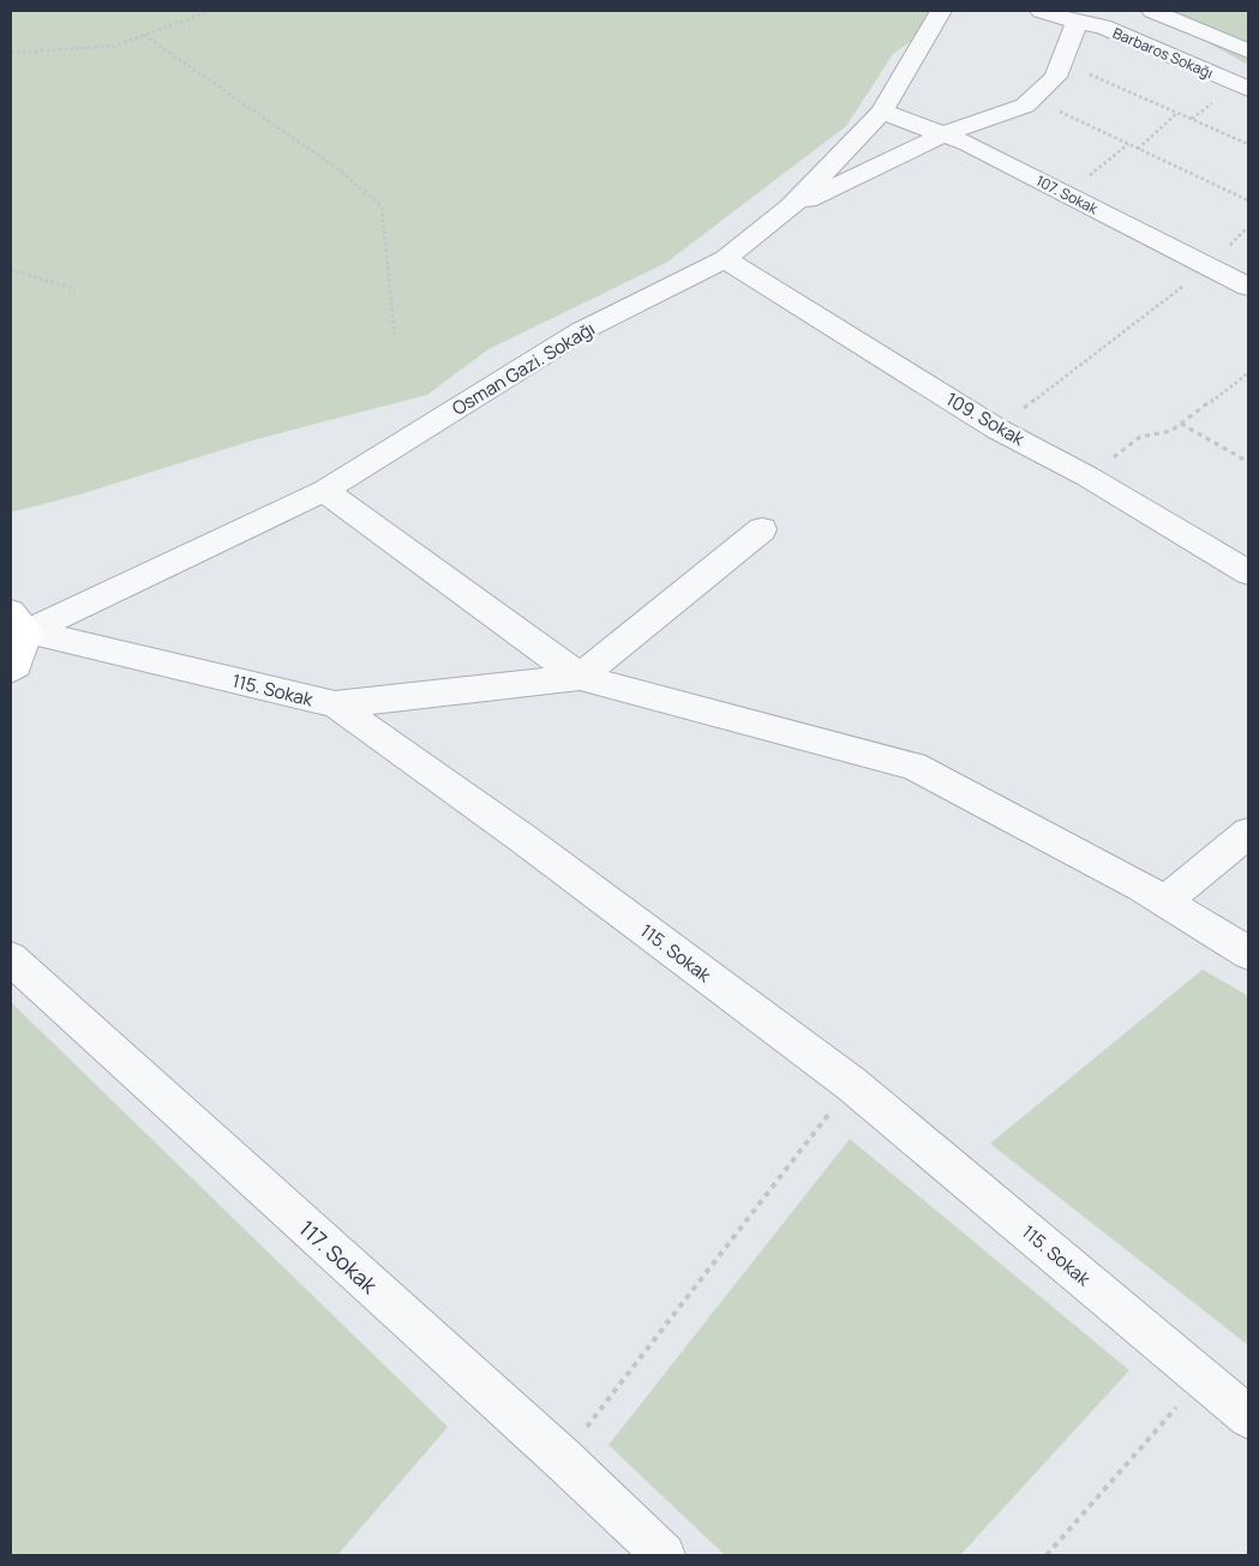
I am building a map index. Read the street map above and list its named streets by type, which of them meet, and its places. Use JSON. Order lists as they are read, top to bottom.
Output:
{
  "streets": {
    "street": [
      "Barbaros Sokağı",
      "107. Sokak",
      "Osman Gazi. Sokağı",
      "109. Sokak",
      "115. Sokak",
      "117. Sokak"
    ]
  },
  "crossings": [
    ["107. Sokak", "Osman Gazi. Sokağı"],
    ["Osman Gazi. Sokağı", "109. Sokak"],
    ["Osman Gazi. Sokağı", "115. Sokak"]
  ]
}
